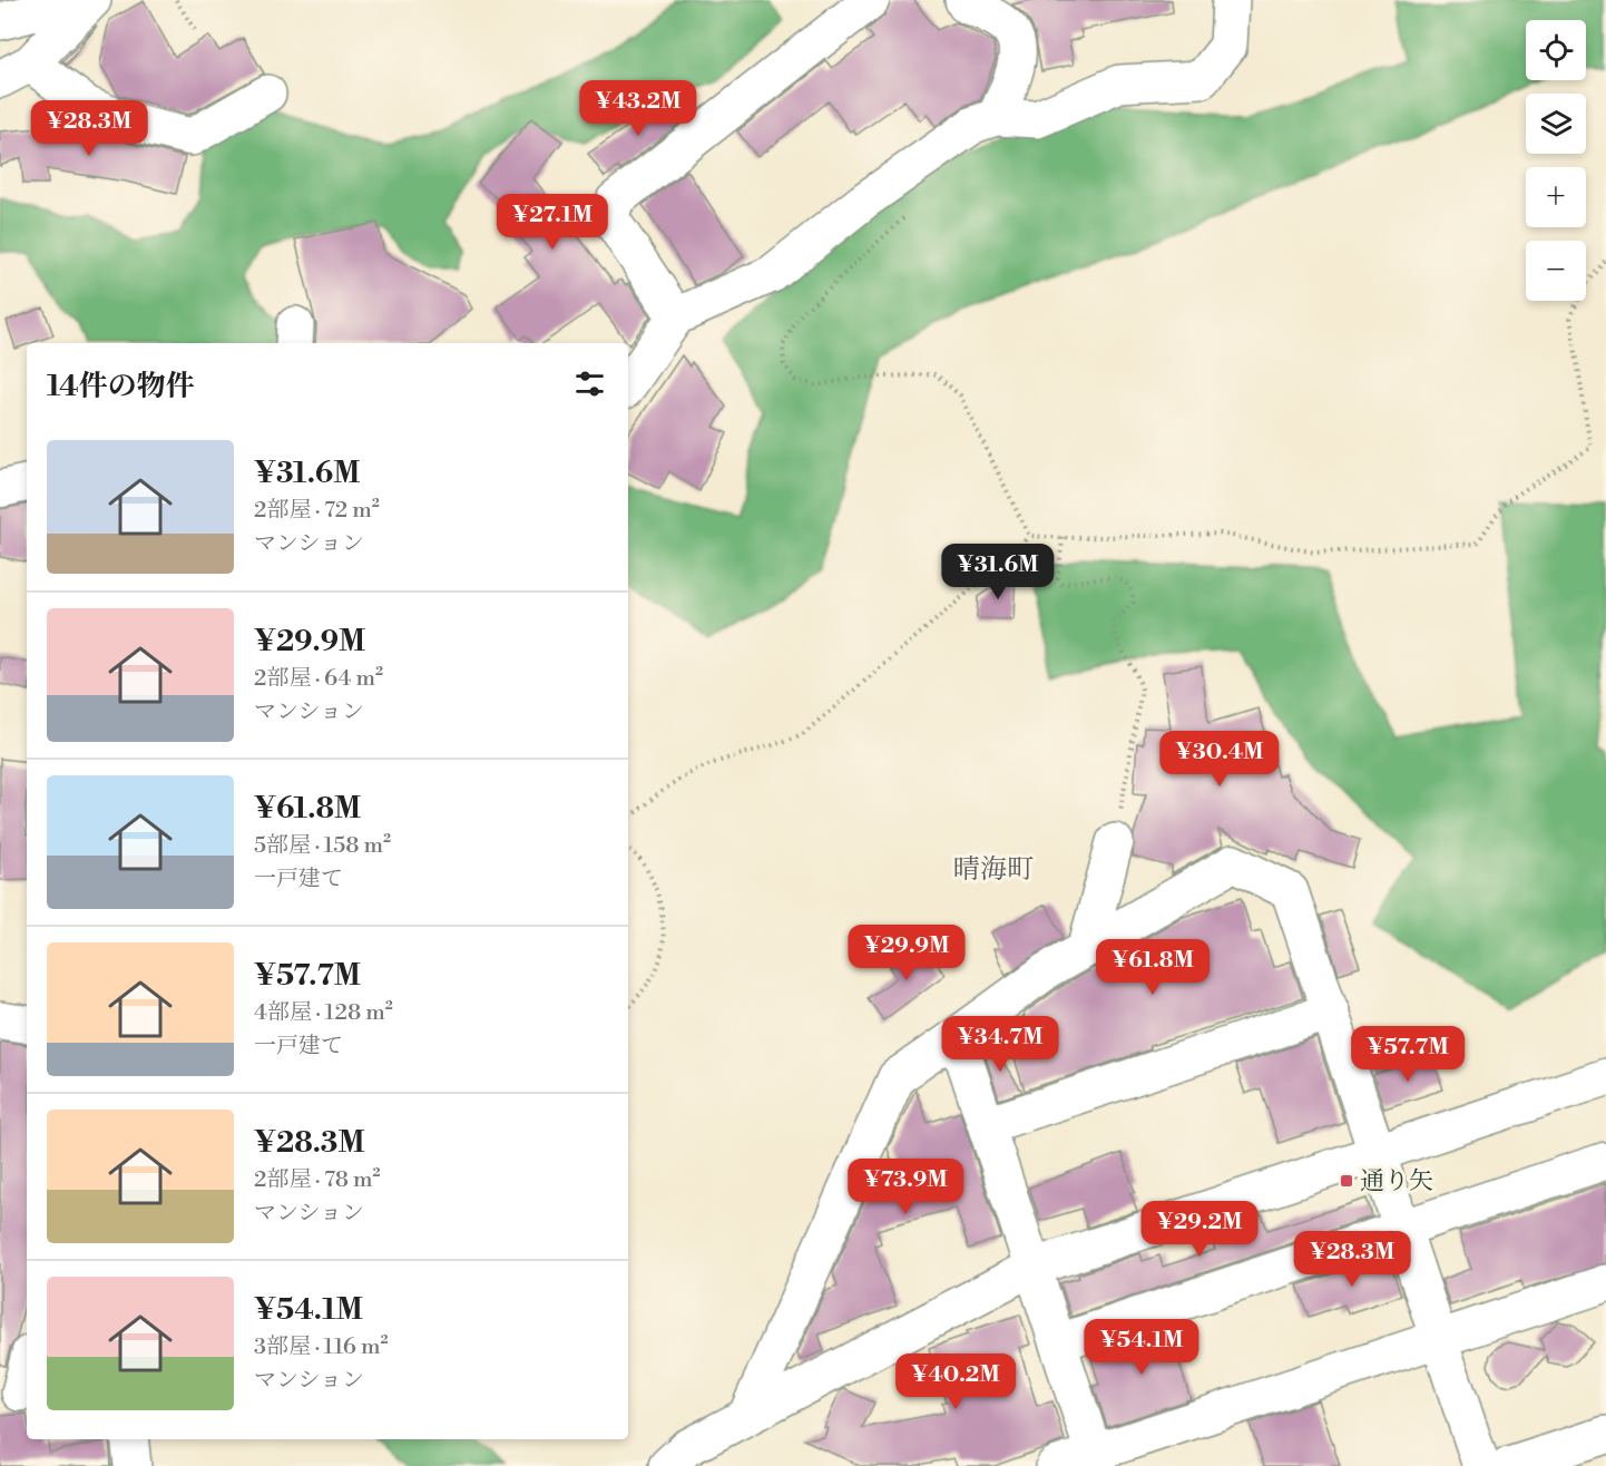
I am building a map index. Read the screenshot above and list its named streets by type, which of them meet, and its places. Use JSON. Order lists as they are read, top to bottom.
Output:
{
  "districts": ["晴海町"],
  "places": {
    "transit": ["通り矢"]
  },
  "page": {
    "map_buttons": ["+", "−"],
    "price": [
      "¥43.2M",
      "¥28.3M",
      "¥27.1M",
      "¥31.6M",
      "¥30.4M",
      "¥29.9M",
      "¥61.8M",
      "¥34.7M",
      "¥57.7M",
      "¥73.9M",
      "¥29.2M",
      "¥28.3M",
      "¥54.1M",
      "¥40.2M"
    ],
    "heading": "14件の物件",
    "list": [
      {
        "name": "¥31.6M",
        "note": "2部屋 · 72 m² · マンション"
      },
      {
        "name": "¥29.9M",
        "note": "2部屋 · 64 m² · マンション"
      },
      {
        "name": "¥61.8M",
        "note": "5部屋 · 158 m² · 一戸建て"
      },
      {
        "name": "¥57.7M",
        "note": "4部屋 · 128 m² · 一戸建て"
      },
      {
        "name": "¥28.3M",
        "note": "2部屋 · 78 m² · マンション"
      },
      {
        "name": "¥54.1M",
        "note": "3部屋 · 116 m² · マンション"
      }
    ]
  }
}
